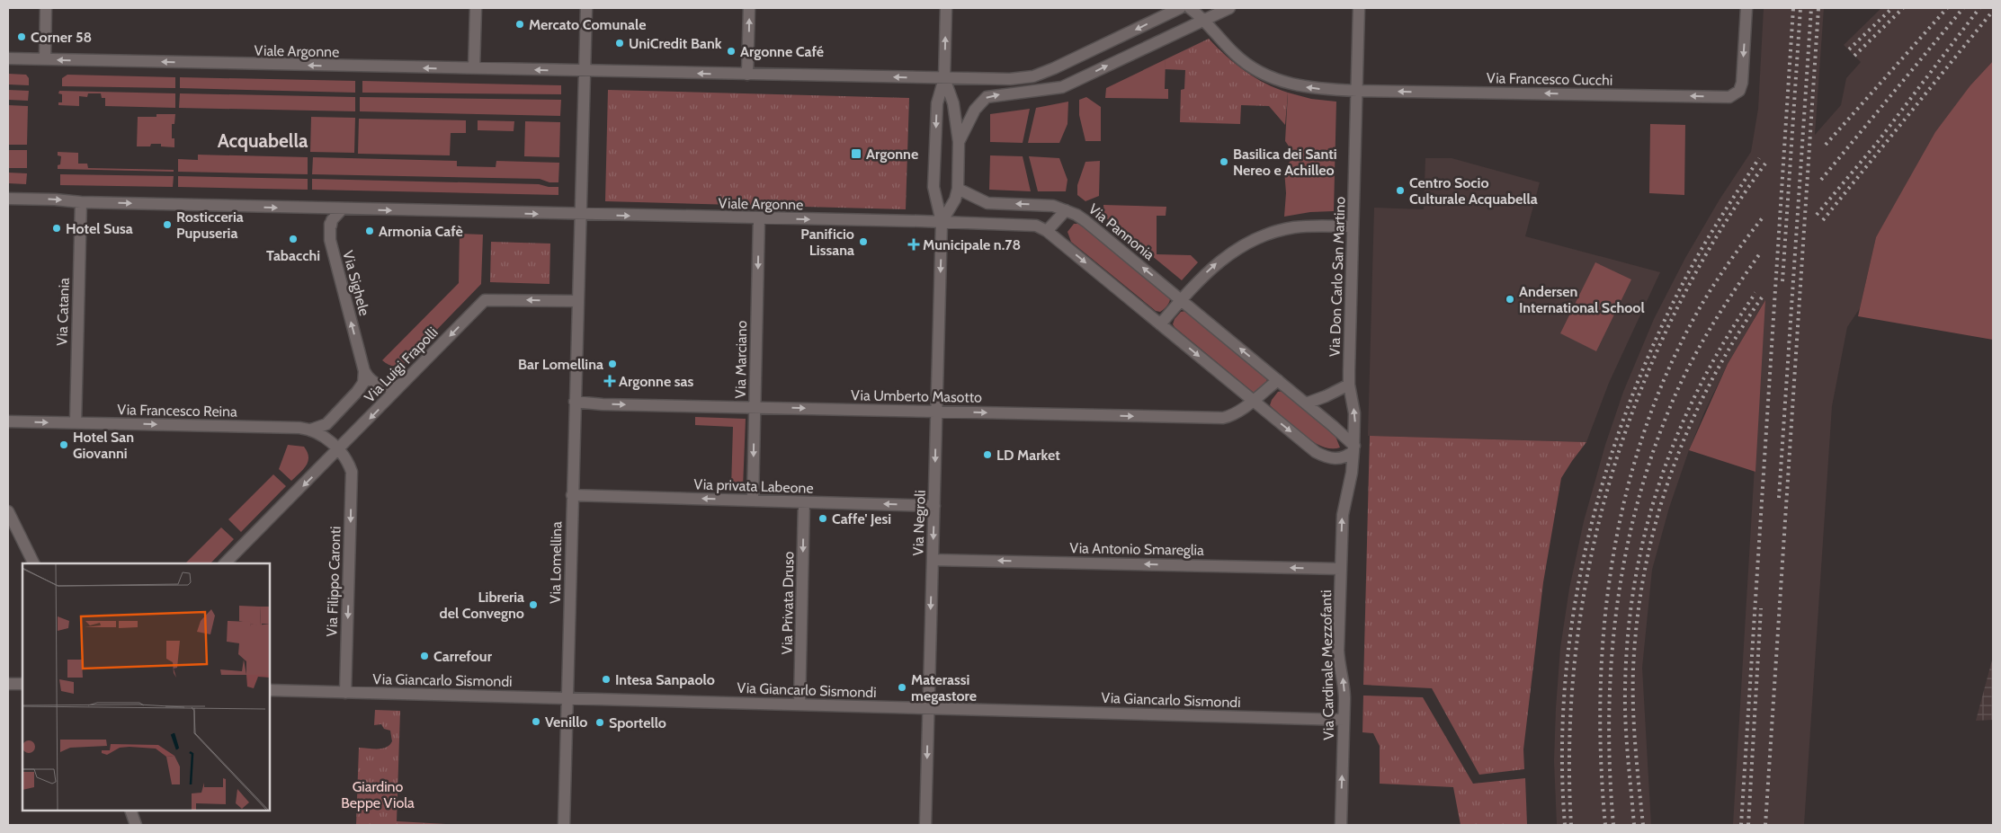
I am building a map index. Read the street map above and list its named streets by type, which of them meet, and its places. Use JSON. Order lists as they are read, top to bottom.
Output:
{
  "streets": {
    "street": [
      "Viale Argonne",
      "Via Francesco Cucchi",
      "Via Pannonia",
      "Via Don Carlo San Martino",
      "Via Sighele",
      "Via Catania",
      "Via Marciano",
      "Via Luigi Frapolli",
      "Via Umberto Masotto",
      "Via Francesco Reina",
      "Via privata Labeone",
      "Via Negroli",
      "Via Antonio Smareglia",
      "Via Lomellina",
      "Via Filippo Caronti",
      "Via Privata Druso",
      "Via Cardinale Mezzofanti",
      "Via Giancarlo Sismondi"
    ]
  },
  "crossings": [
    ["Viale Argonne", "Via Sighele"],
    ["Viale Argonne", "Via Catania"],
    ["Viale Argonne", "Via Marciano"],
    ["Viale Argonne", "Via Negroli"],
    ["Viale Argonne", "Via Lomellina"],
    ["Via Francesco Cucchi", "Via Don Carlo San Martino"],
    ["Via Pannonia", "Via Don Carlo San Martino"],
    ["Via Pannonia", "Via Umberto Masotto"],
    ["Via Pannonia", "Via Cardinale Mezzofanti"],
    ["Via Don Carlo San Martino", "Via Cardinale Mezzofanti"],
    ["Via Sighele", "Via Luigi Frapolli"],
    ["Via Catania", "Via Francesco Reina"],
    ["Via Marciano", "Via Umberto Masotto"],
    ["Via Marciano", "Via privata Labeone"],
    ["Via Luigi Frapolli", "Via Francesco Reina"],
    ["Via Luigi Frapolli", "Via Lomellina"],
    ["Via Luigi Frapolli", "Via Filippo Caronti"],
    ["Via Umberto Masotto", "Via Negroli"],
    ["Via Umberto Masotto", "Via Lomellina"],
    ["Via privata Labeone", "Via Negroli"],
    ["Via privata Labeone", "Via Lomellina"],
    ["Via privata Labeone", "Via Privata Druso"],
    ["Via Negroli", "Via Antonio Smareglia"],
    ["Via Negroli", "Via Giancarlo Sismondi"],
    ["Via Antonio Smareglia", "Via Cardinale Mezzofanti"],
    ["Via Lomellina", "Via Giancarlo Sismondi"],
    ["Via Filippo Caronti", "Via Giancarlo Sismondi"],
    ["Via Privata Druso", "Via Giancarlo Sismondi"],
    ["Via Cardinale Mezzofanti", "Via Giancarlo Sismondi"]
  ],
  "one_way": [
    "Via Francesco Cucchi",
    "Via Sighele",
    "Via Marciano",
    "Via Luigi Frapolli",
    "Via Umberto Masotto",
    "Via Francesco Reina",
    "Via privata Labeone",
    "Via Negroli",
    "Via Antonio Smareglia",
    "Via Filippo Caronti",
    "Via Privata Druso",
    "Via Cardinale Mezzofanti"
  ],
  "districts": ["Acquabella"],
  "parks": ["Giardino Beppe Viola"],
  "places": {
    "other": [
      "Mercato Comunale",
      "Corner 58",
      "UniCredit Bank",
      "Argonne Café",
      "Basilica dei Santi Nereo e Achilleo",
      "Centro Socio Culturale Acquabella",
      "Rosticceria Pupuseria",
      "Hotel Susa",
      "Armonia Cafè",
      "Tabacchi",
      "Panificio Lissana",
      "Andersen International School",
      "Bar Lomellina",
      "Hotel San Giovanni",
      "LD Market",
      "Caffe' Jesi",
      "Libreria del Convegno",
      "Carrefour",
      "Intesa Sanpaolo",
      "Materassi megastore",
      "Venillo",
      "Sportello"
    ],
    "transit": ["Argonne"],
    "health": ["Municipale n.78", "Argonne sas"]
  }
}
